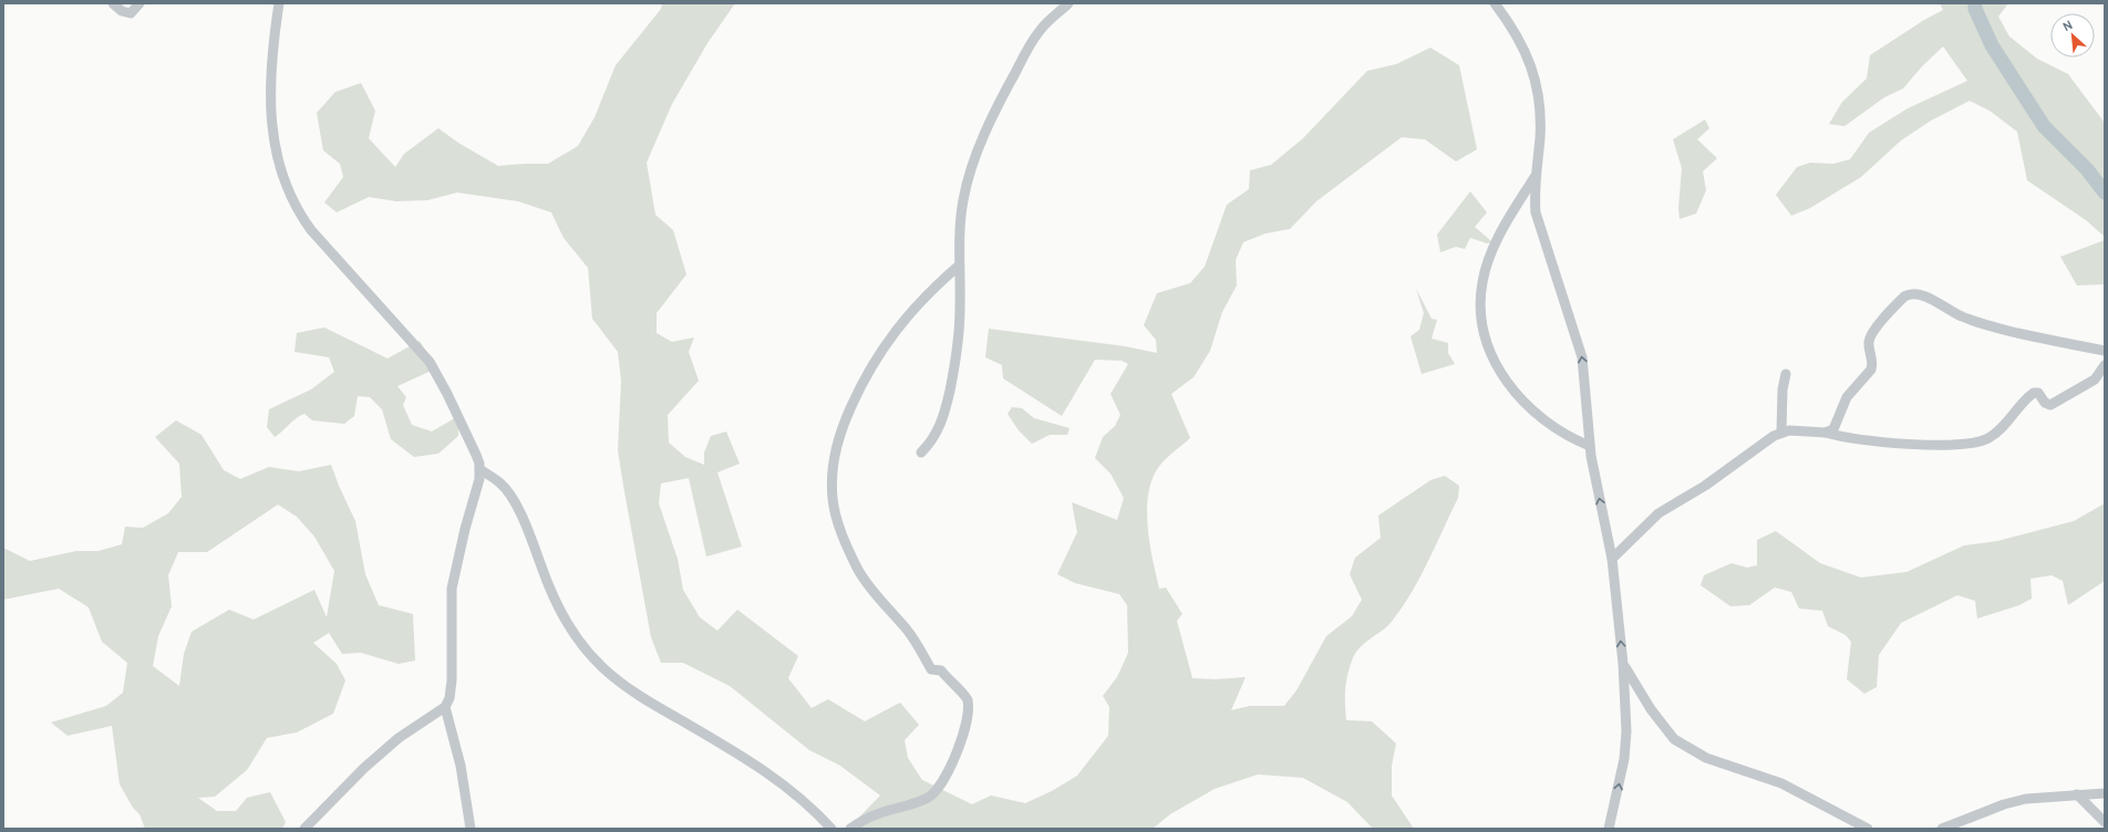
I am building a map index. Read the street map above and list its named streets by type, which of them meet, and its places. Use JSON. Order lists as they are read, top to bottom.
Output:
{
  "north": "top left"
}
